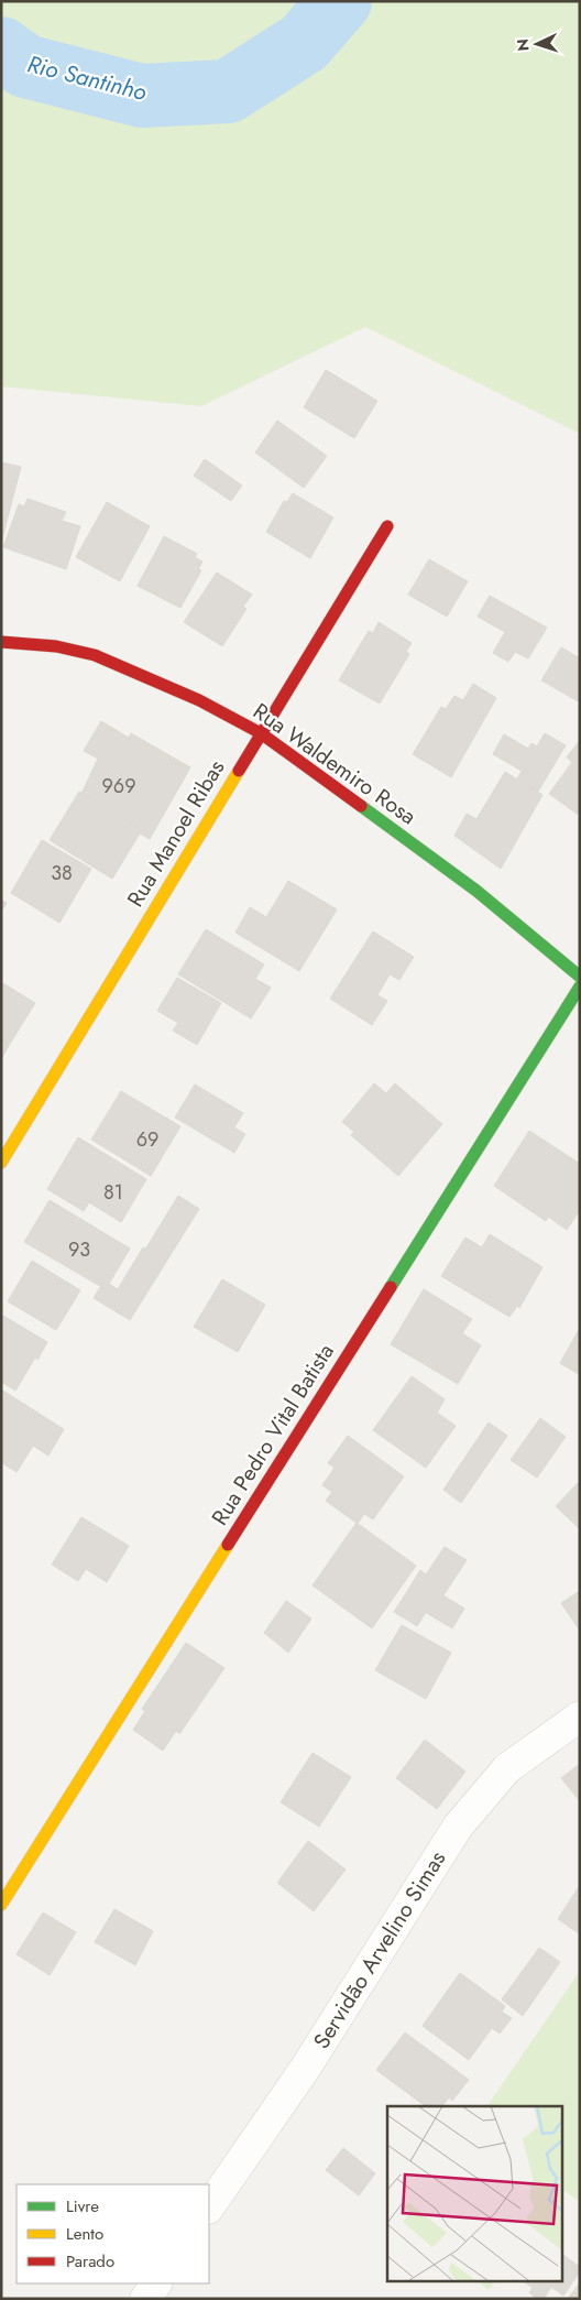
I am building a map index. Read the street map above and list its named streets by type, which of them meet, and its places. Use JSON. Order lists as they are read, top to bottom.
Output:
{
  "streets": {
    "street": [
      "Rua Waldemiro Rosa",
      "Rua Manoel Ribas",
      "Rua Pedro Vital Batista",
      "Servidão Arvelino Simas"
    ]
  },
  "crossings": [
    ["Rua Waldemiro Rosa", "Rua Manoel Ribas"]
  ],
  "water": ["Rio Santinho"],
  "house_numbers": [
    "969",
    "38",
    "69",
    "81",
    "93"
  ],
  "legend": ["Livre", "Lento", "Parado"],
  "north": "left"
}
